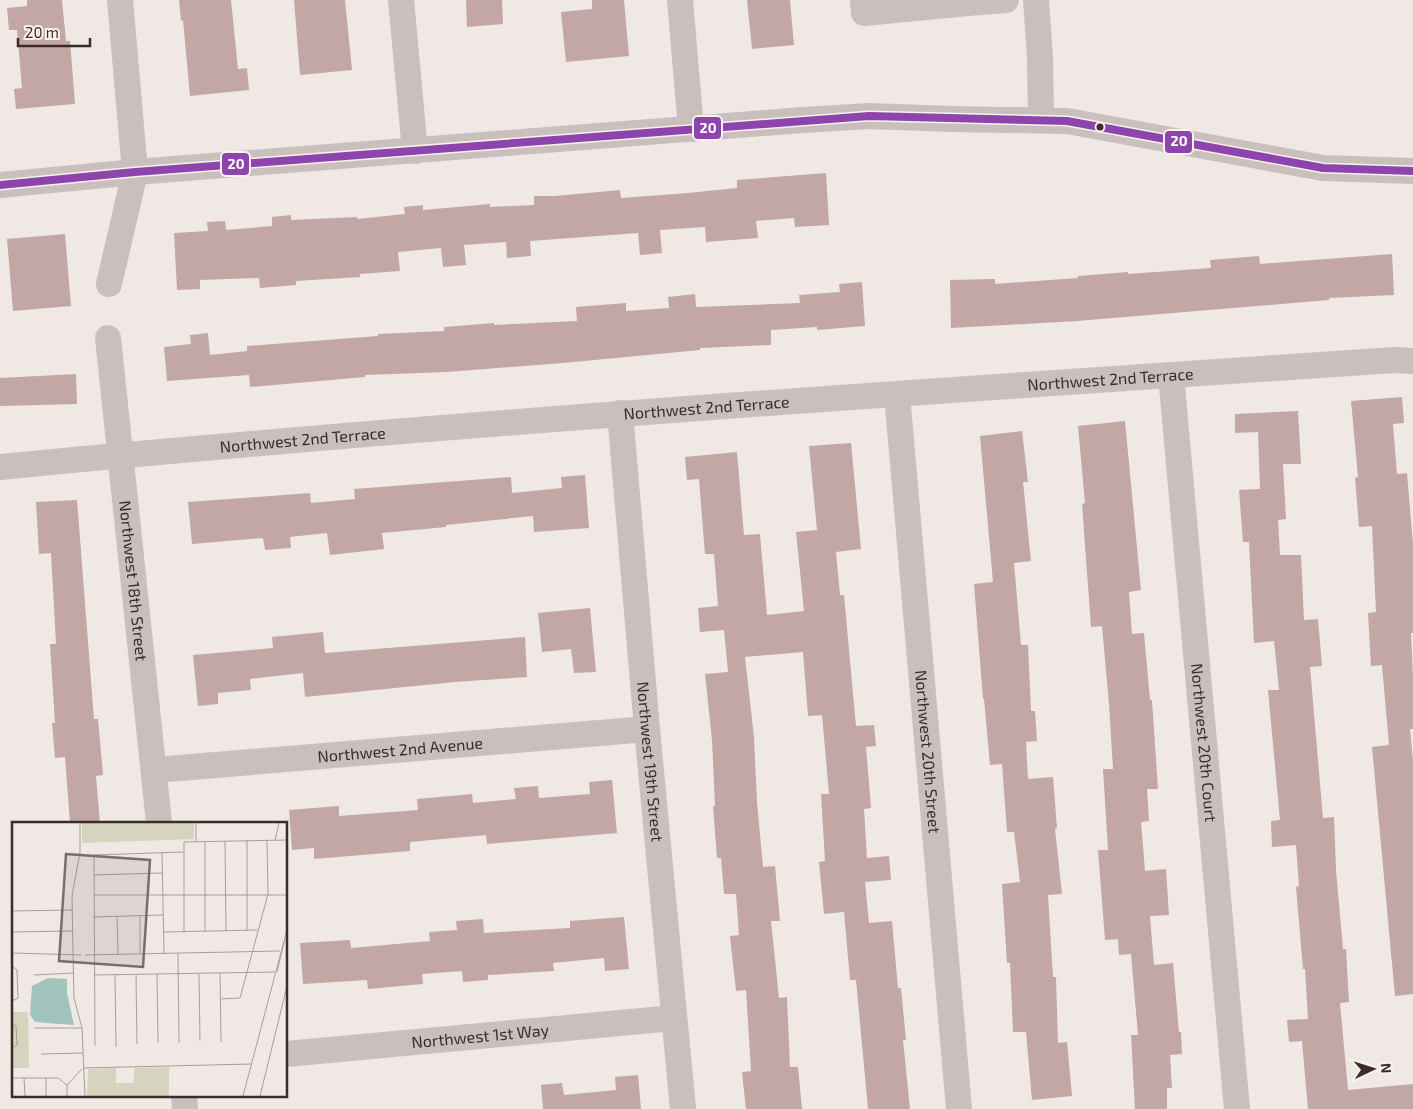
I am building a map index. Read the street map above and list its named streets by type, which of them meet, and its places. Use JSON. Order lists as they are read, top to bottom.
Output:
{
  "streets": {
    "street": [
      "Northwest 2nd Terrace",
      "Northwest 18th Street",
      "Northwest 20th Court",
      "Northwest 2nd Avenue",
      "Northwest 20th Street",
      "Northwest 19th Street",
      "Northwest 1st Way"
    ]
  },
  "crossings": [
    ["Northwest 2nd Terrace", "Northwest 18th Street"],
    ["Northwest 2nd Terrace", "Northwest 20th Court"],
    ["Northwest 2nd Terrace", "Northwest 20th Street"],
    ["Northwest 2nd Terrace", "Northwest 19th Street"],
    ["Northwest 18th Street", "Northwest 2nd Avenue"],
    ["Northwest 2nd Avenue", "Northwest 19th Street"],
    ["Northwest 19th Street", "Northwest 1st Way"]
  ],
  "lines": ["transit line 20"],
  "scale_bar": "20 m",
  "north": "right"
}
